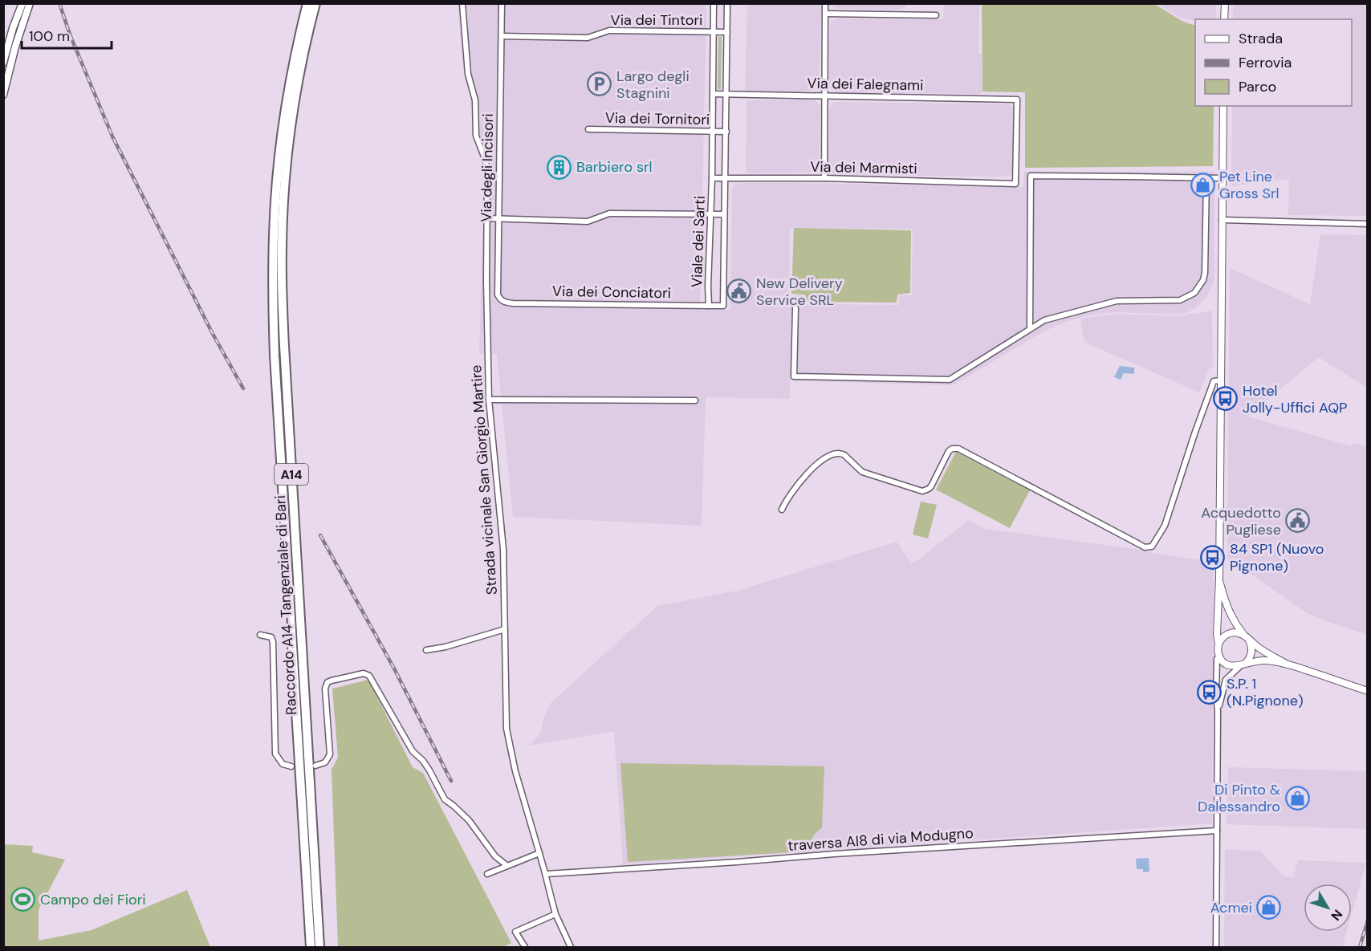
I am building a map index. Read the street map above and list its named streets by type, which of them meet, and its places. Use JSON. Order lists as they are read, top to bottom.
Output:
{
  "streets": {
    "highway": ["A14", "Raccordo A14-Tangenziale di Bari"],
    "street": [
      "Via dei Tintori",
      "Via dei Falegnami",
      "Via dei Tornitori",
      "Via degli Incisori",
      "Via dei Marmisti",
      "Viale dei Sarti",
      "Via dei Conciatori",
      "Strada vicinale San Giorgio Martire",
      "traversa AI8 di via Modugno"
    ]
  },
  "crossings": [
    ["Via dei Tintori", "Via degli Incisori"],
    ["Via dei Tintori", "Viale dei Sarti"],
    ["Via dei Falegnami", "Via dei Marmisti"],
    ["Via dei Falegnami", "Viale dei Sarti"],
    ["Via dei Tornitori", "Viale dei Sarti"],
    ["Via degli Incisori", "Via dei Conciatori"],
    ["Via dei Marmisti", "Viale dei Sarti"],
    ["Viale dei Sarti", "Via dei Conciatori"],
    ["Strada vicinale San Giorgio Martire", "traversa AI8 di via Modugno"]
  ],
  "places": {
    "parking": ["Largo degli Stagnini"],
    "building": ["Barbiero srl"],
    "shop": ["Pet Line Gross Srl", "Di Pinto & Dalessandro", "Acmei"],
    "public building": ["New Delivery Service SRL", "Acquedotto Pugliese"],
    "bus stop": ["Hotel Jolly-Uffici AQP", "84 SP1 (Nuovo Pignone)", "S.P. 1 (N.Pignone)"],
    "sports": ["Campo dei Fiori"]
  },
  "legend": ["Strada", "Ferrovia", "Parco"],
  "scale_bar": "100 m",
  "north": "bottom right"
}
